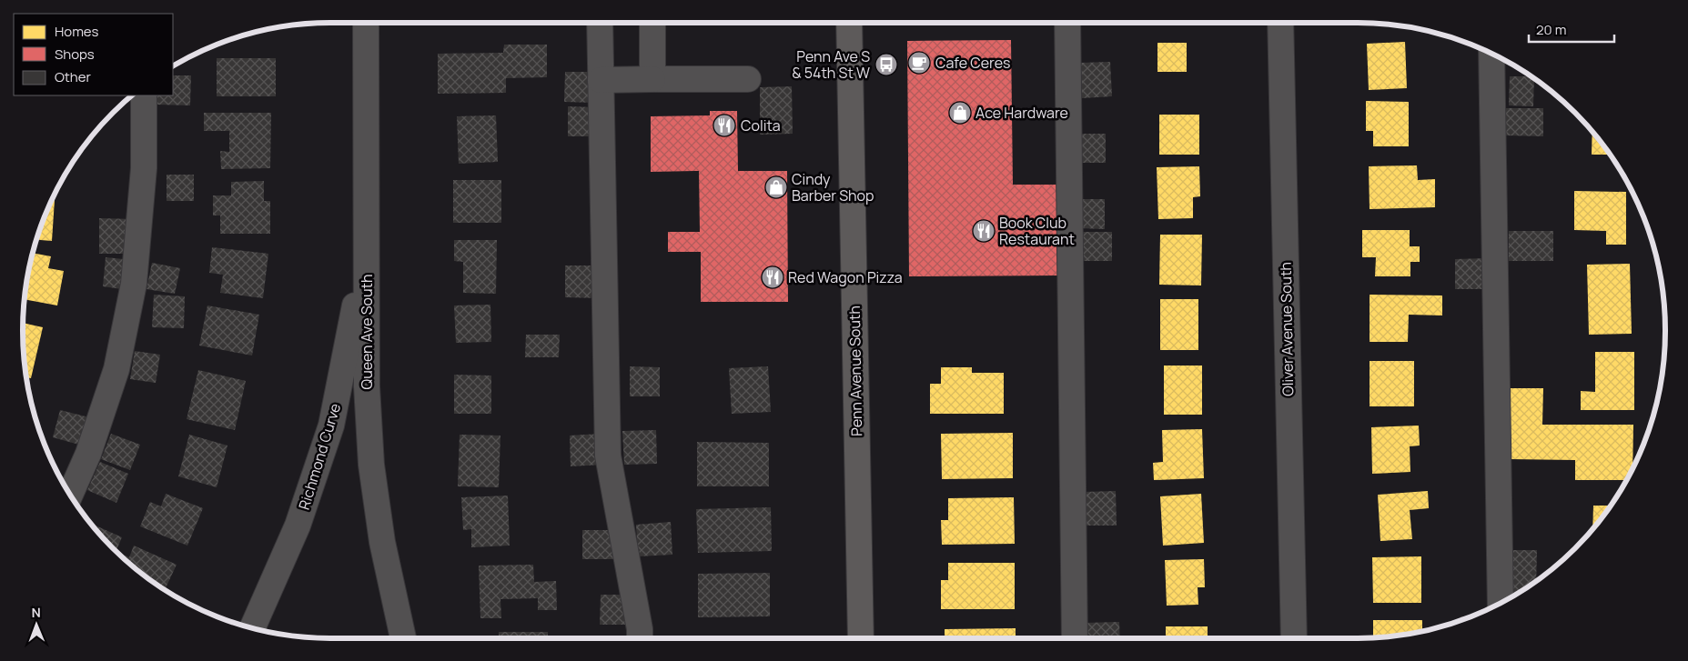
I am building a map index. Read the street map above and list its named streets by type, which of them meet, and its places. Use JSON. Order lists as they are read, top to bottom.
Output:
{
  "streets": {
    "main road": ["Penn Avenue South"],
    "street": ["Oliver Avenue South", "Queen Ave South", "Richmond Curve"]
  },
  "crossings": [
    ["Queen Ave South", "Richmond Curve"]
  ],
  "places": {
    "cafe": ["Cafe Ceres"],
    "bus stop": ["Penn Ave S & 54th St W"],
    "shop": ["Ace Hardware", "Cindy Barber Shop"],
    "restaurant": ["Colita", "Book Club Restaurant", "Red Wagon Pizza"]
  },
  "legend": ["Homes", "Shops", "Other"],
  "scale_bar": "20 m",
  "north": "top"
}
